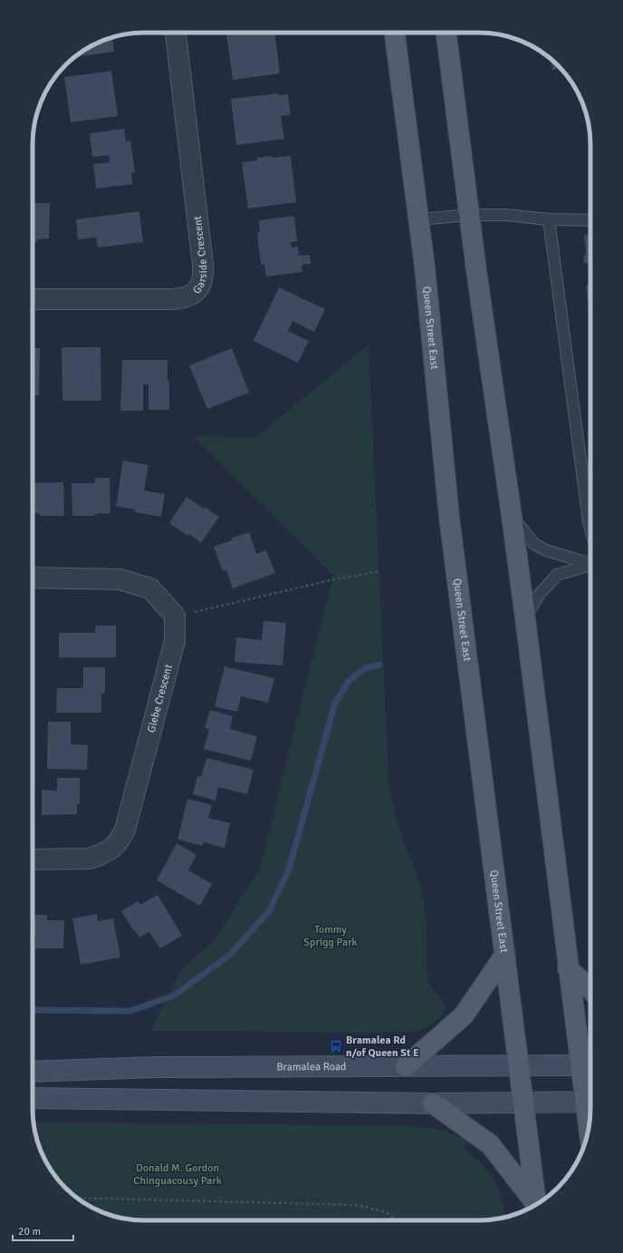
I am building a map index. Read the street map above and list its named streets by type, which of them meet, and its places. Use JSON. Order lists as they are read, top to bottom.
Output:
{
  "streets": {
    "main road": ["Queen Street East", "Bramalea Road"],
    "street": ["Garside Crescent", "Glebe Crescent"]
  },
  "crossings": [
    ["Queen Street East", "Bramalea Road"]
  ],
  "parks": ["Tommy Sprigg Park", "Donald M. Gordon Chinguacousy Park"],
  "places": {
    "bus stop": ["Bramalea Rd n/of Queen St E"]
  },
  "scale_bar": "20 m"
}
